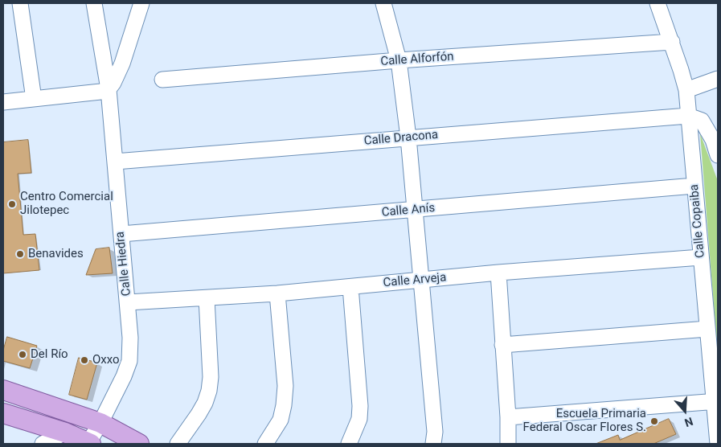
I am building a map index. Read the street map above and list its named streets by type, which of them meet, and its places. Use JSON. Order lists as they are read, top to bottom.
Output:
{
  "streets": {
    "street": [
      "Calle Alforfón",
      "Calle Dracona",
      "Calle Anís",
      "Calle Copaiba",
      "Calle Hiedra",
      "Calle Arveja"
    ]
  },
  "crossings": [
    ["Calle Alforfón", "Calle Copaiba"],
    ["Calle Dracona", "Calle Copaiba"],
    ["Calle Dracona", "Calle Hiedra"],
    ["Calle Anís", "Calle Copaiba"],
    ["Calle Anís", "Calle Hiedra"],
    ["Calle Copaiba", "Calle Arveja"],
    ["Calle Hiedra", "Calle Arveja"]
  ],
  "places": [
    "Centro Comercial Jilotepec",
    "Benavides",
    "Del Río",
    "Oxxo",
    "Escuela Primaria Federal Oscar Flores S."
  ],
  "north": "bottom"
}
